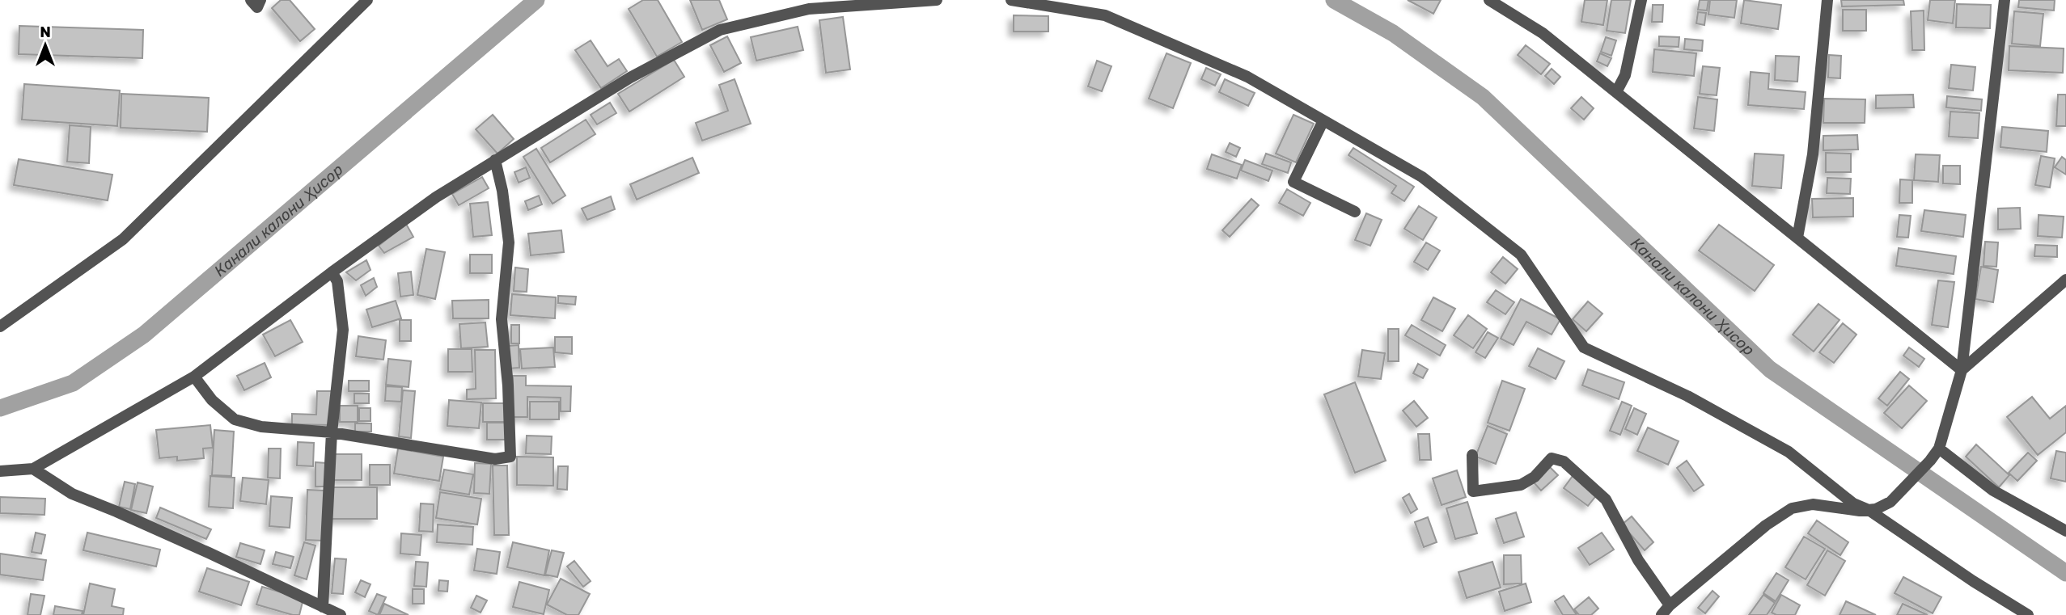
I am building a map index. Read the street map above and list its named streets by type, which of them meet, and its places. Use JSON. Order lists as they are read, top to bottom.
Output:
{
  "water": ["Канали калони Ҳисор"],
  "north": "top"
}
